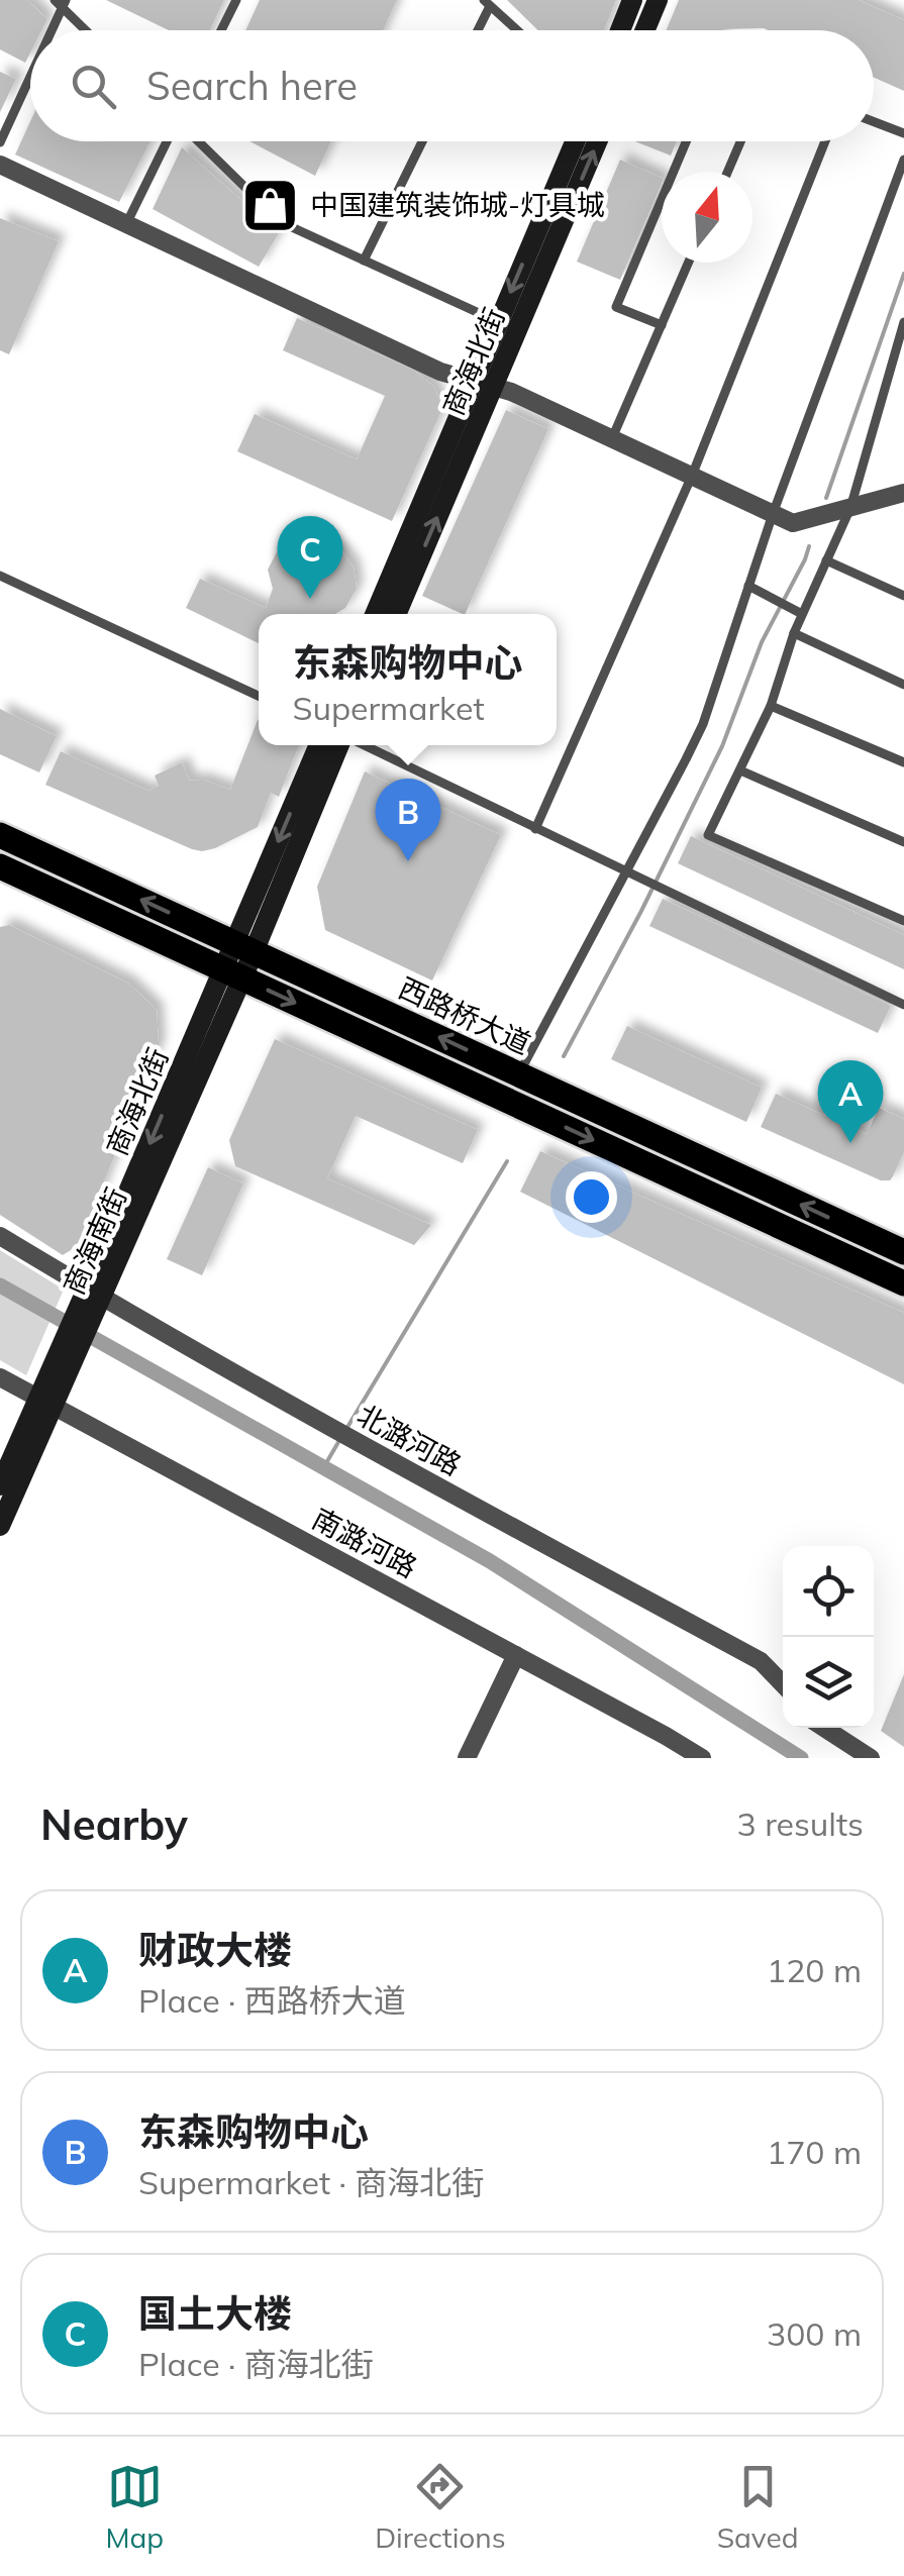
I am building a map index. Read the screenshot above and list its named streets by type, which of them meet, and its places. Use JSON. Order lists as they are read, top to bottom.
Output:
{
  "streets": {
    "main road": ["商海北街", "西路桥大道", "商海南街"],
    "street": ["北潞河路", "南潞河路"]
  },
  "crossings": [
    ["商海北街", "西路桥大道"],
    ["商海北街", "商海南街"],
    ["商海北街", "北潞河路"],
    ["商海南街", "北潞河路"],
    ["商海南街", "南潞河路"]
  ],
  "places": {
    "shop": ["中国建筑装饰城-灯具城"]
  },
  "north": "top",
  "page": {
    "search": "Search here",
    "pins": ["C", "B", "A"],
    "popup": ["东森购物中心", "Supermarket"],
    "heading": ["Nearby", "3 results"],
    "list": [
      {
        "mark": "A",
        "name": "财政大楼",
        "note": "Place · 西路桥大道",
        "value": "120 m"
      },
      {
        "mark": "B",
        "name": "东森购物中心",
        "note": "Supermarket · 商海北街",
        "value": "170 m"
      },
      {
        "mark": "C",
        "name": "国土大楼",
        "note": "Place · 商海北街",
        "value": "300 m"
      }
    ],
    "nav": ["Map", "Directions", "Saved"]
  }
}
